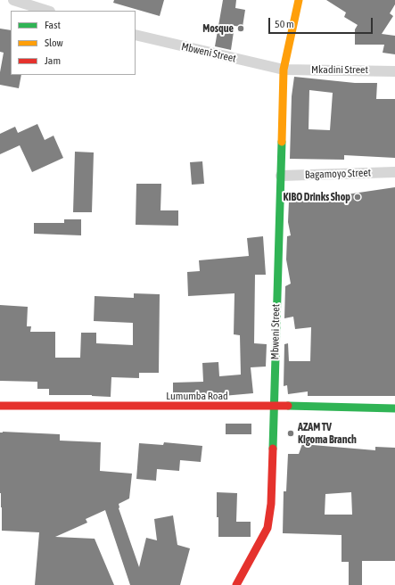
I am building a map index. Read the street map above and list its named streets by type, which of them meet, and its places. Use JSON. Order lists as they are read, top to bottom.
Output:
{
  "streets": {
    "street": [
      "Mbweni Street",
      "Mkadini Street",
      "Bagamoyo Street",
      "Lumumba Road"
    ]
  },
  "crossings": [
    ["Mbweni Street", "Mkadini Street"],
    ["Mbweni Street", "Bagamoyo Street"],
    ["Mbweni Street", "Lumumba Road"]
  ],
  "places": ["Mosque", "KIBO Drinks Shop", "AZAM TV Kigoma Branch"],
  "legend": ["Fast", "Slow", "Jam"],
  "scale_bar": "50 m"
}
